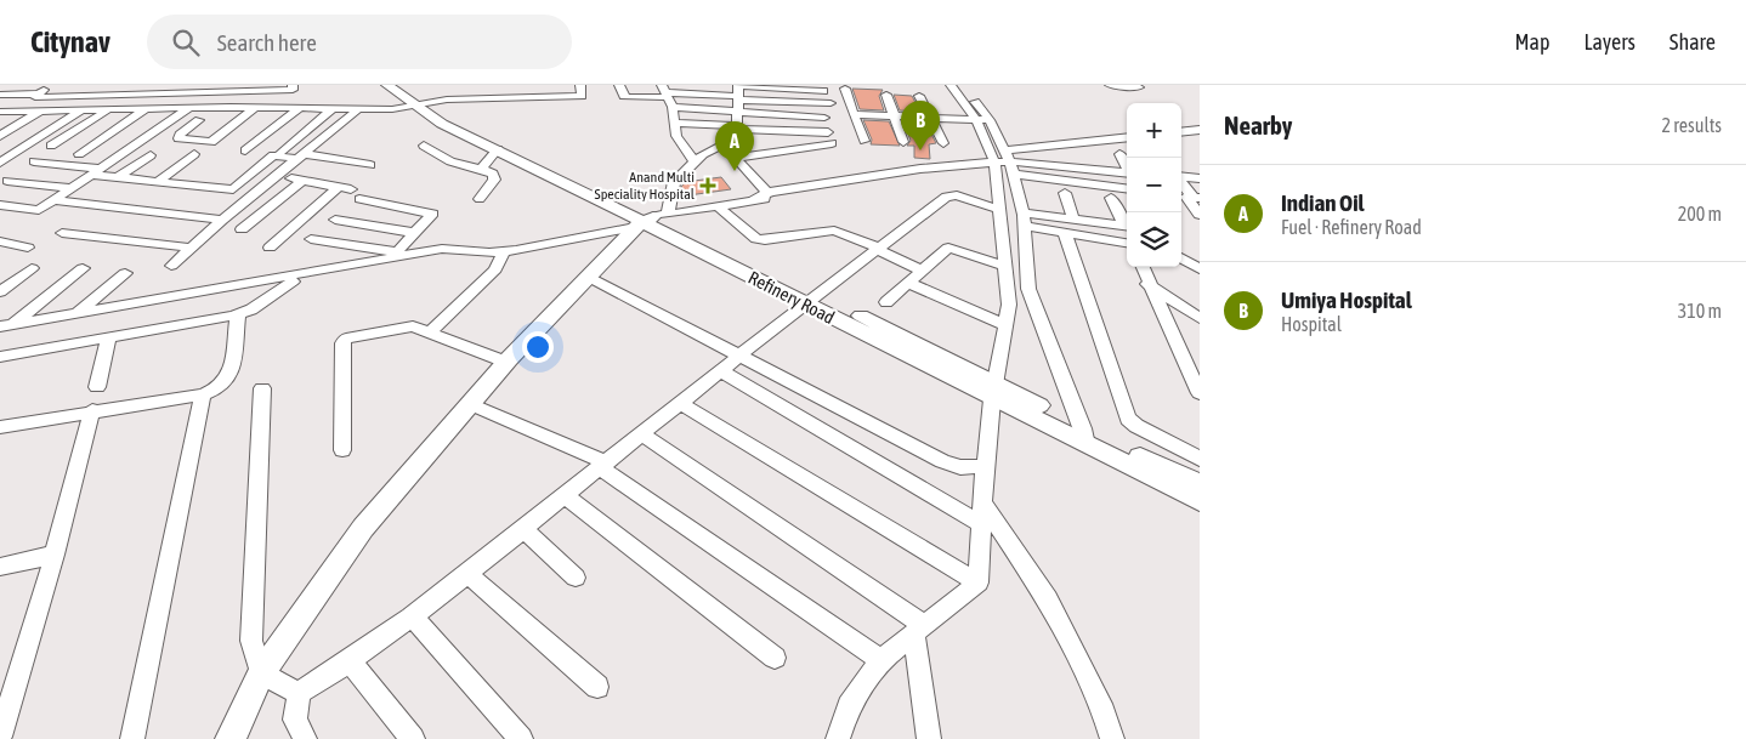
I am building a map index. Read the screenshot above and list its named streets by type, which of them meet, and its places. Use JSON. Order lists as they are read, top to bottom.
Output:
{
  "streets": {
    "main road": ["Refinery Road"]
  },
  "places": {
    "health": ["Anand Multi Speciality Hospital"]
  },
  "page": {
    "header": "Citynav",
    "search": "Search here",
    "nav": ["Map", "Layers", "Share"],
    "heading": ["Nearby", "2 results"],
    "pins": ["B", "A"],
    "map_buttons": ["+", "−"],
    "list": [
      {
        "mark": "A",
        "name": "Indian Oil",
        "note": "Fuel · Refinery Road",
        "value": "200 m"
      },
      {
        "mark": "B",
        "name": "Umiya Hospital",
        "note": "Hospital",
        "value": "310 m"
      }
    ]
  }
}
